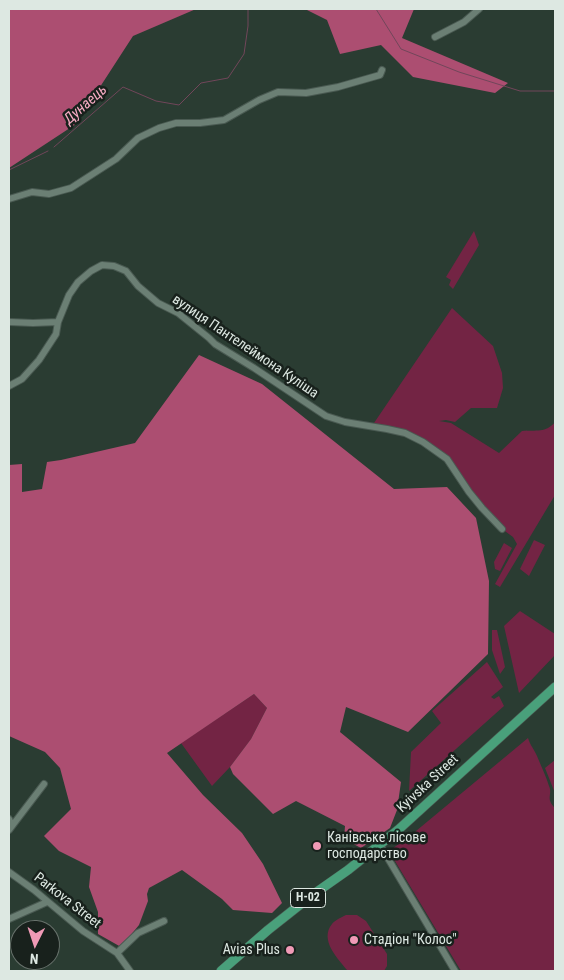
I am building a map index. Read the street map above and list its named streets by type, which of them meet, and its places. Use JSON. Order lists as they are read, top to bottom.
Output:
{
  "streets": {
    "main road": ["Kyivska Street", "Н-02"],
    "street": ["вулиця Пантелеймона Куліша", "Parkova Street"]
  },
  "water": ["Дунаець"],
  "places": ["Канівське лісове господарство", "Стадіон \"Колос\"", "Avias Plus"],
  "north": "bottom"
}
